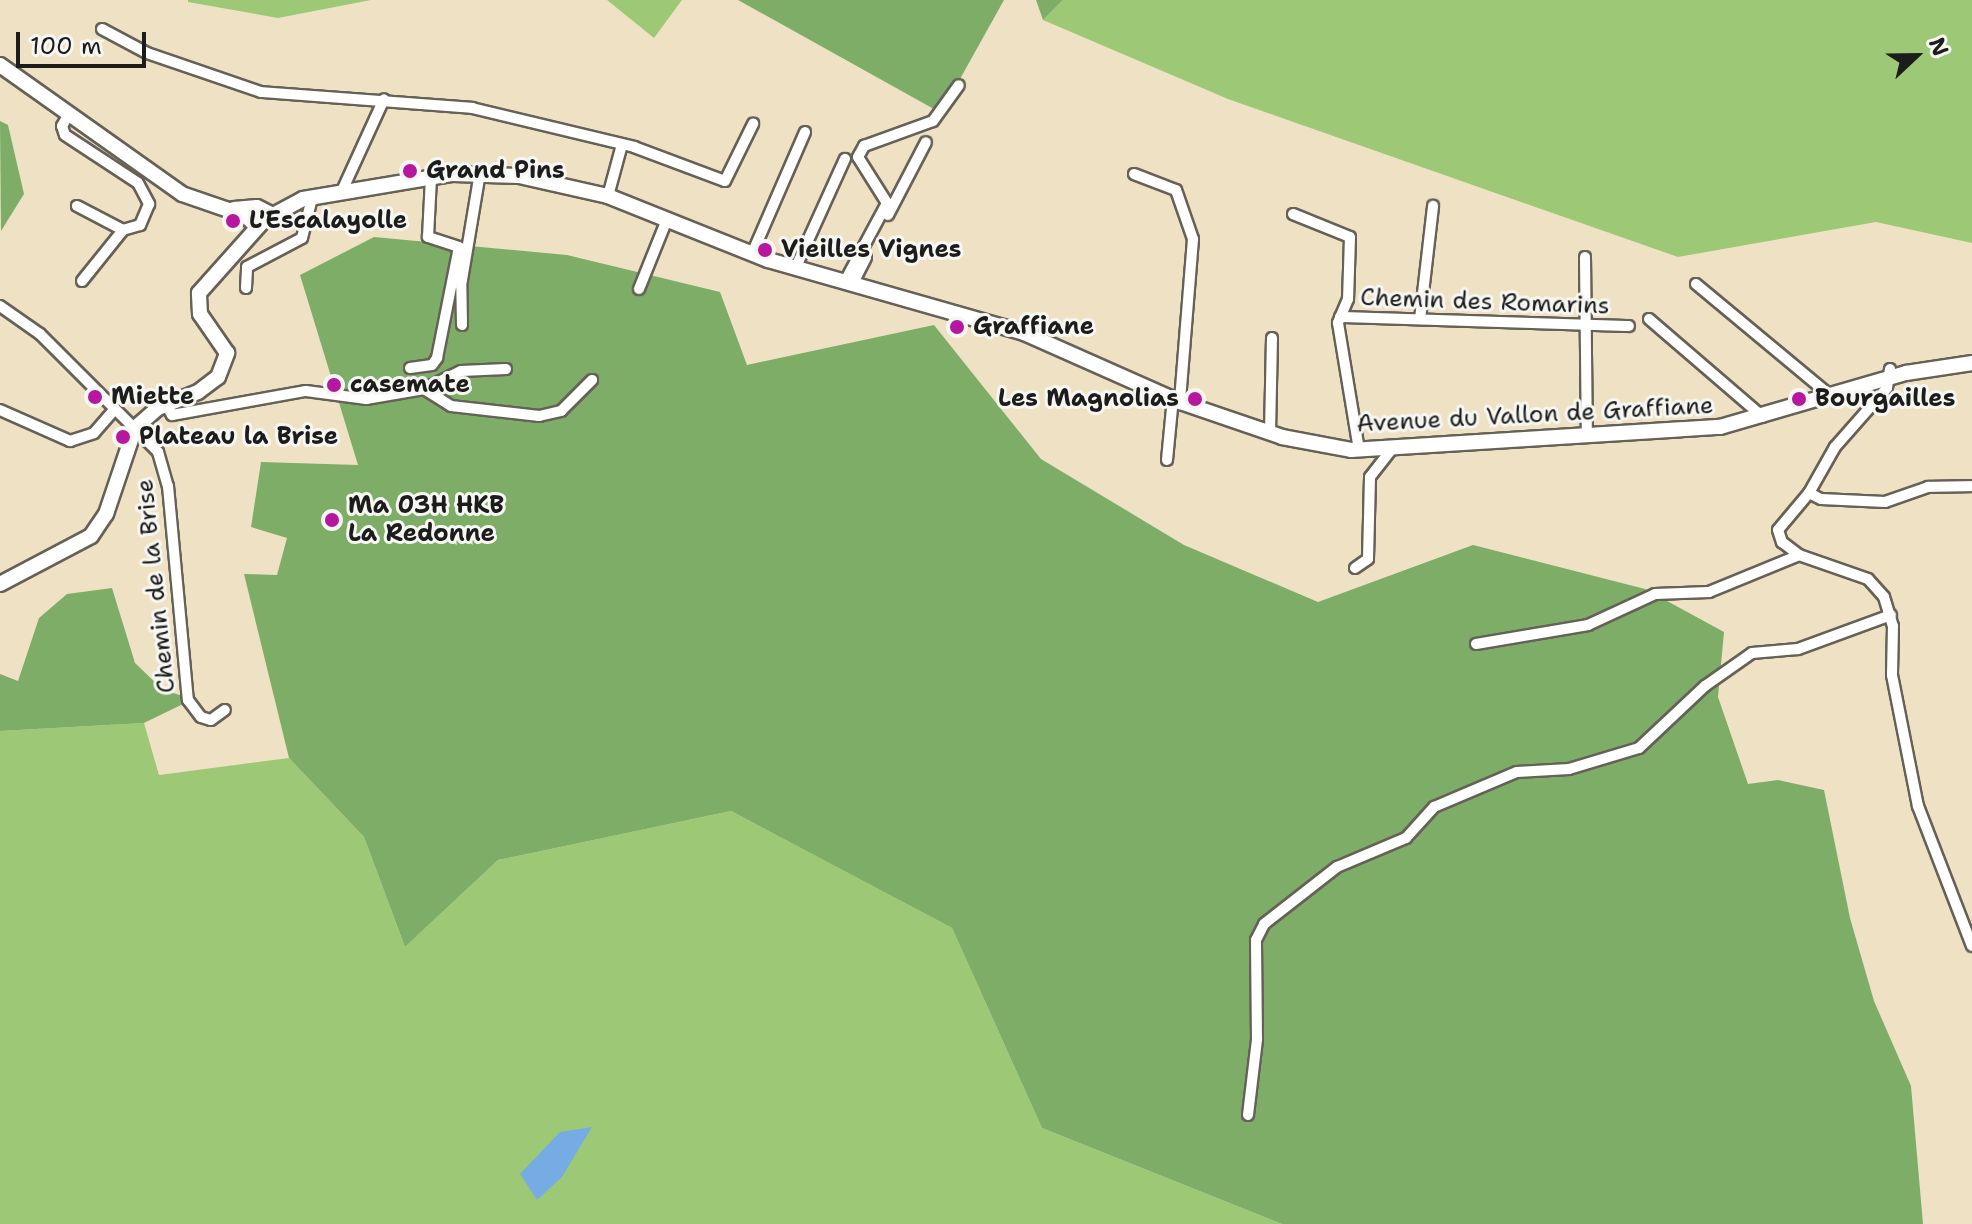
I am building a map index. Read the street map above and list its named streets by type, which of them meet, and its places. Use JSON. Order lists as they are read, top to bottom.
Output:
{
  "streets": {
    "street": ["Chemin des Romarins", "Avenue du Vallon de Graffiane", "Chemin de la Brise"]
  },
  "crossings": [
    ["Chemin des Romarins", "Avenue du Vallon de Graffiane"],
    ["Avenue du Vallon de Graffiane", "Chemin de la Brise"]
  ],
  "places": [
    "Grand Pins",
    "L'Escalayolle",
    "Vieilles Vignes",
    "Graffiane",
    "casemate",
    "Miette",
    "Les Magnolias",
    "Bourgailles",
    "Plateau la Brise",
    "Ma 03H HKB La Redonne"
  ],
  "scale_bar": "100 m",
  "north": "right"
}
